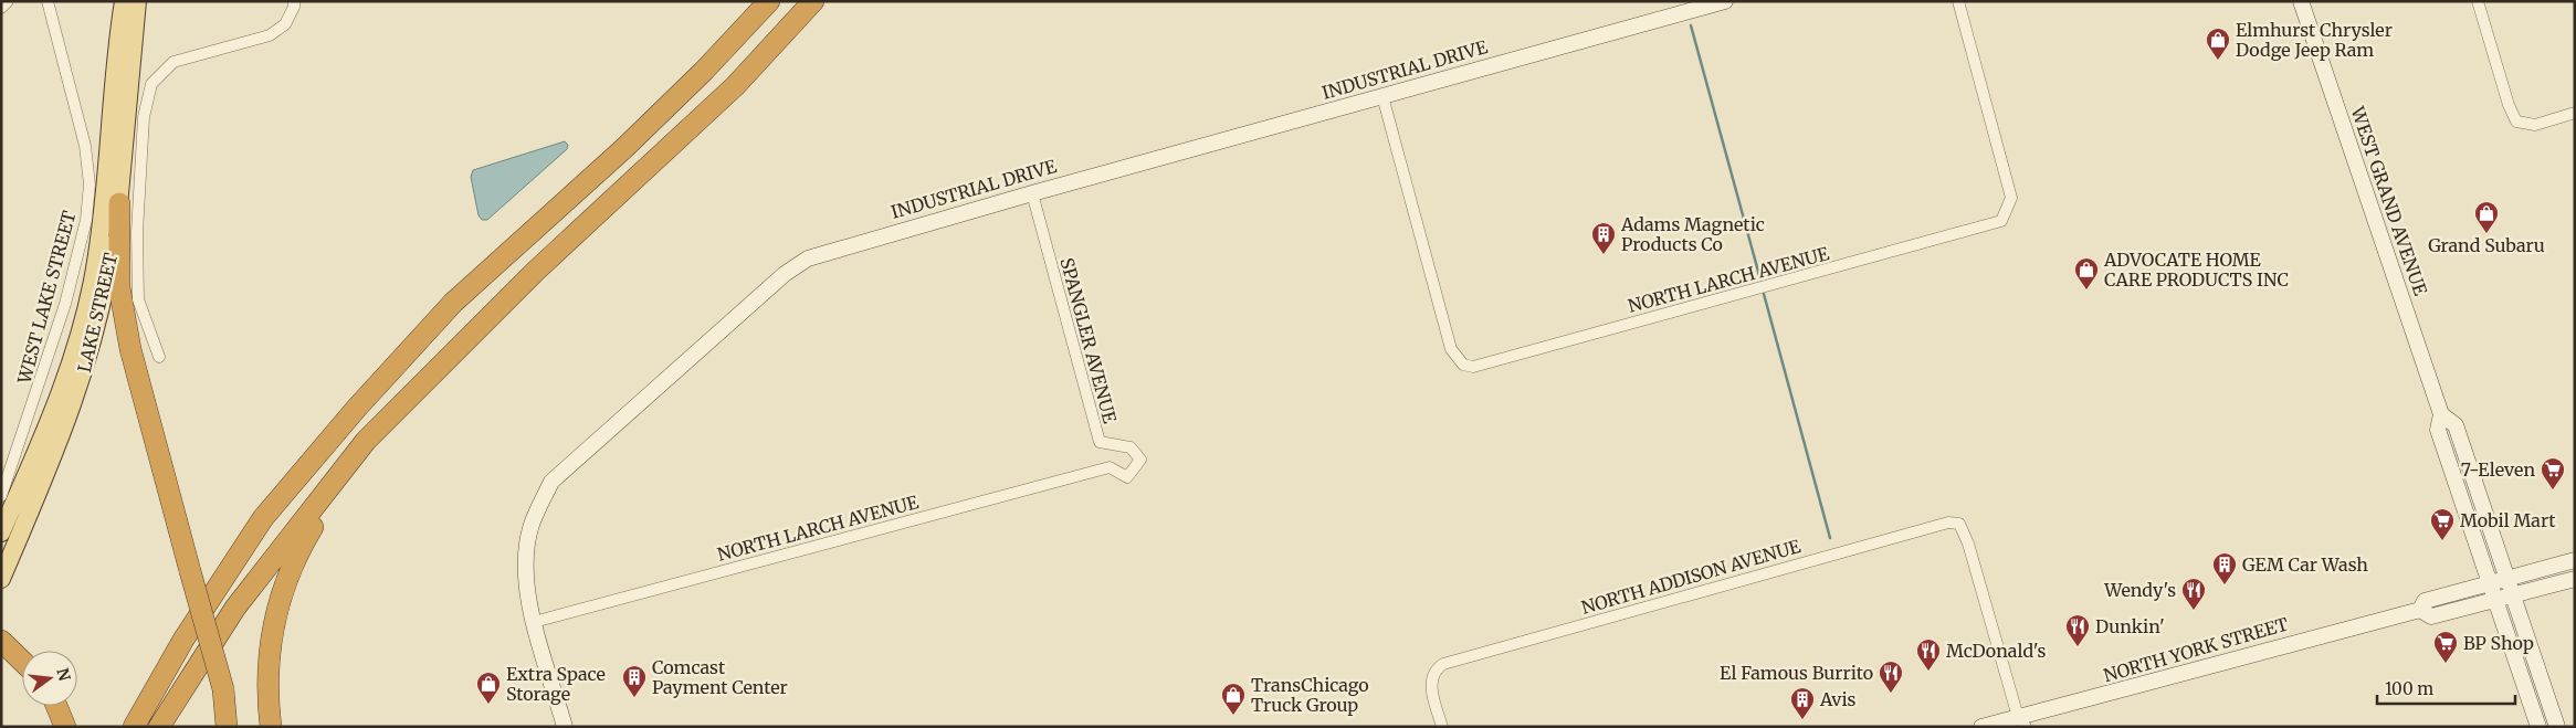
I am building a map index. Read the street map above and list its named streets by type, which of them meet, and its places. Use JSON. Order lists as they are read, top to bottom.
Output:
{
  "streets": {
    "main road": [
      "INDUSTRIAL DRIVE",
      "WEST GRAND AVENUE",
      "LAKE STREET",
      "NORTH YORK STREET"
    ],
    "street": [
      "NORTH LARCH AVENUE",
      "WEST LAKE STREET",
      "SPANGLER AVENUE",
      "NORTH ADDISON AVENUE"
    ]
  },
  "crossings": [
    ["INDUSTRIAL DRIVE", "NORTH LARCH AVENUE"],
    ["INDUSTRIAL DRIVE", "SPANGLER AVENUE"],
    ["WEST GRAND AVENUE", "NORTH YORK STREET"],
    ["NORTH LARCH AVENUE", "SPANGLER AVENUE"],
    ["NORTH ADDISON AVENUE", "NORTH YORK STREET"]
  ],
  "places": {
    "shop": [
      "Elmhurst Chrysler Dodge Jeep Ram",
      "Grand Subaru",
      "ADVOCATE HOME CARE PRODUCTS INC",
      "Extra Space Storage",
      "TransChicago Truck Group"
    ],
    "building": [
      "Adams Magnetic Products Co",
      "GEM Car Wash",
      "Comcast Payment Center",
      "Avis"
    ],
    "supermarket": ["7-Eleven", "Mobil Mart", "BP Shop"],
    "restaurant": [
      "Wendy's",
      "Dunkin'",
      "McDonald's",
      "El Famous Burrito"
    ]
  },
  "scale_bar": "100 m",
  "north": "right"
}
